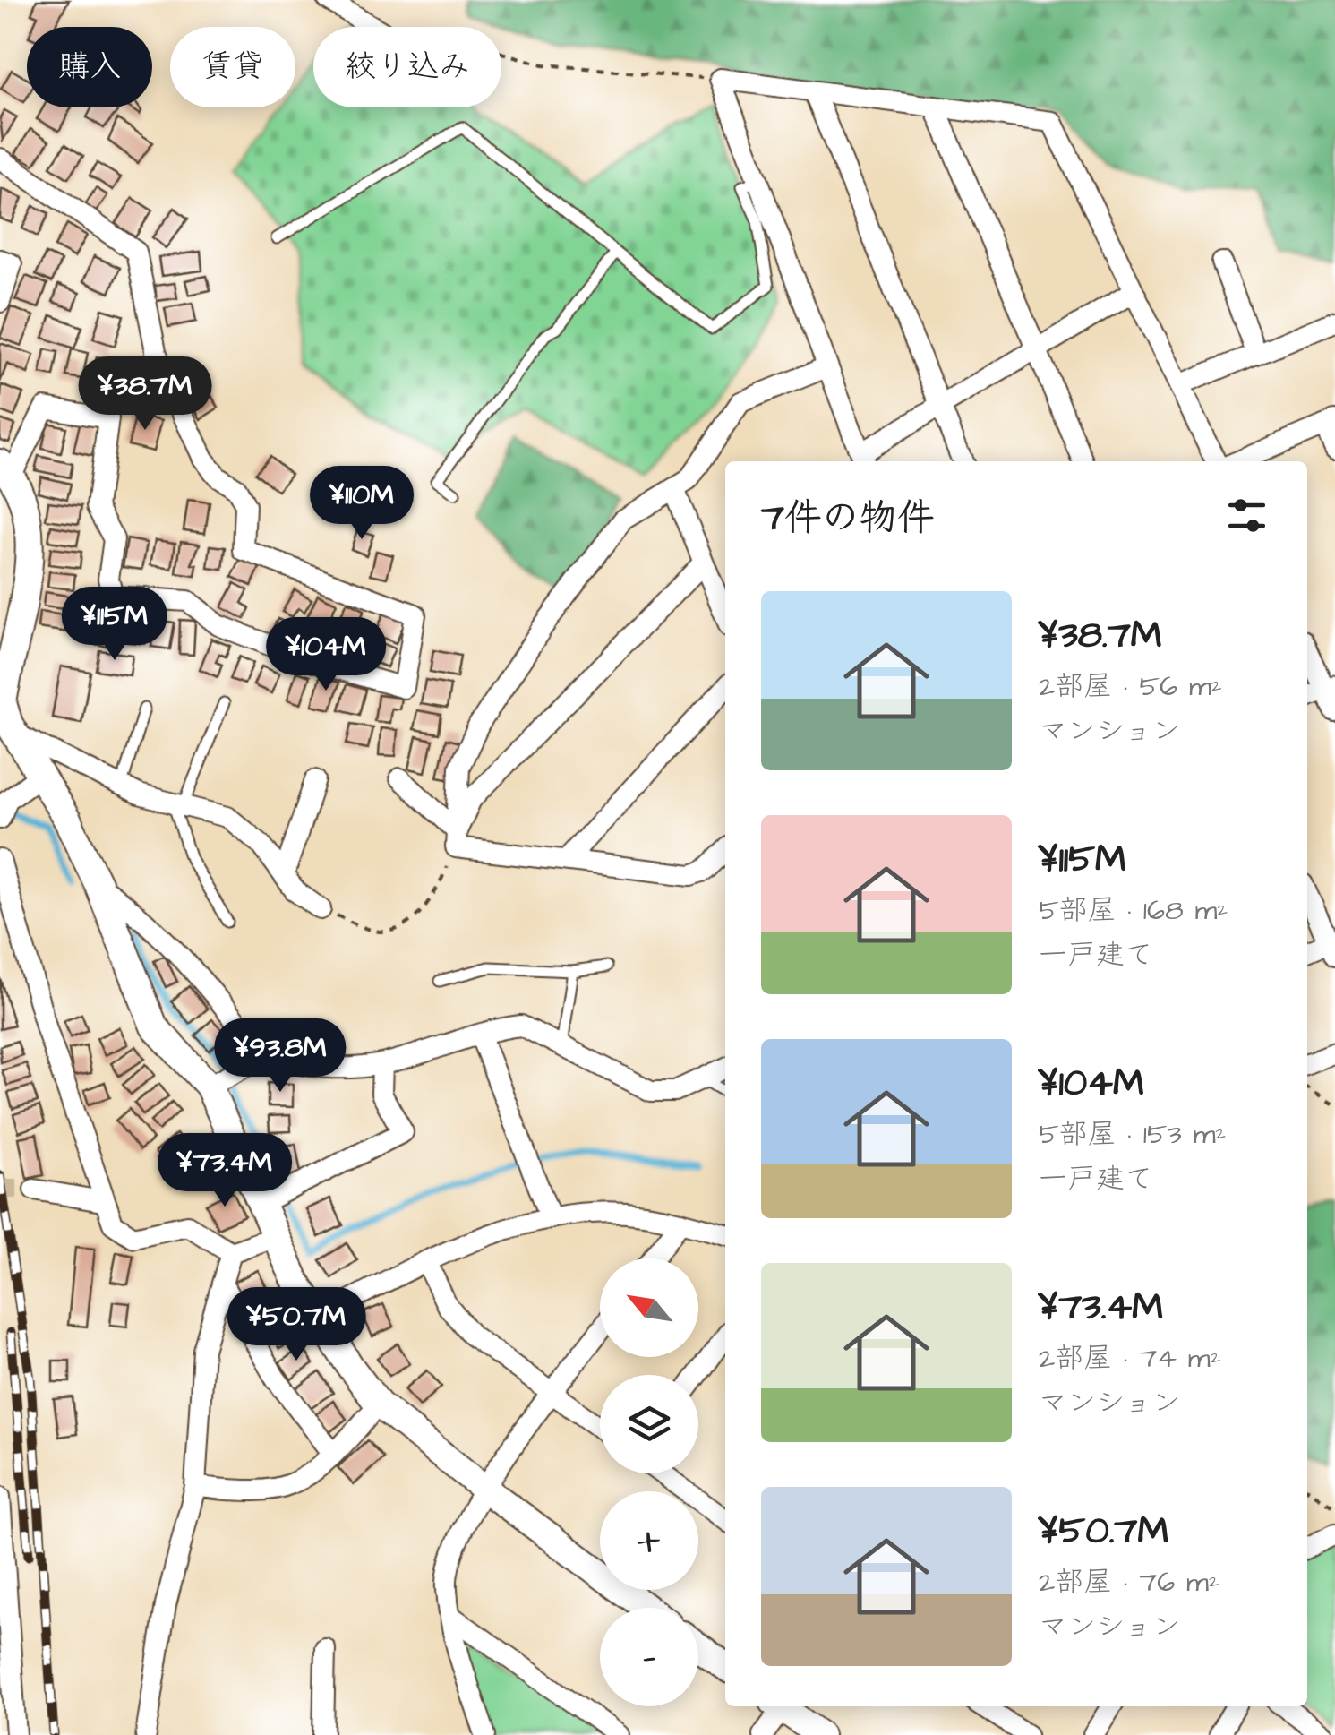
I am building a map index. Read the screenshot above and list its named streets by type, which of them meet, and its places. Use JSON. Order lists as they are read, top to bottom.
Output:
{
  "north": "top left",
  "page": {
    "chip": ["購入", "賃貸", "絞り込み"],
    "price": [
      "¥38.7M",
      "¥110M",
      "¥115M",
      "¥104M",
      "¥93.8M",
      "¥73.4M",
      "¥50.7M"
    ],
    "heading": "7件の物件",
    "list": [
      {
        "name": "¥38.7M",
        "note": "2部屋 · 56 m² · マンション"
      },
      {
        "name": "¥115M",
        "note": "5部屋 · 168 m² · 一戸建て"
      },
      {
        "name": "¥104M",
        "note": "5部屋 · 153 m² · 一戸建て"
      },
      {
        "name": "¥73.4M",
        "note": "2部屋 · 74 m² · マンション"
      },
      {
        "name": "¥50.7M",
        "note": "2部屋 · 76 m² · マンション"
      }
    ],
    "map_buttons": ["+", "−"]
  }
}
